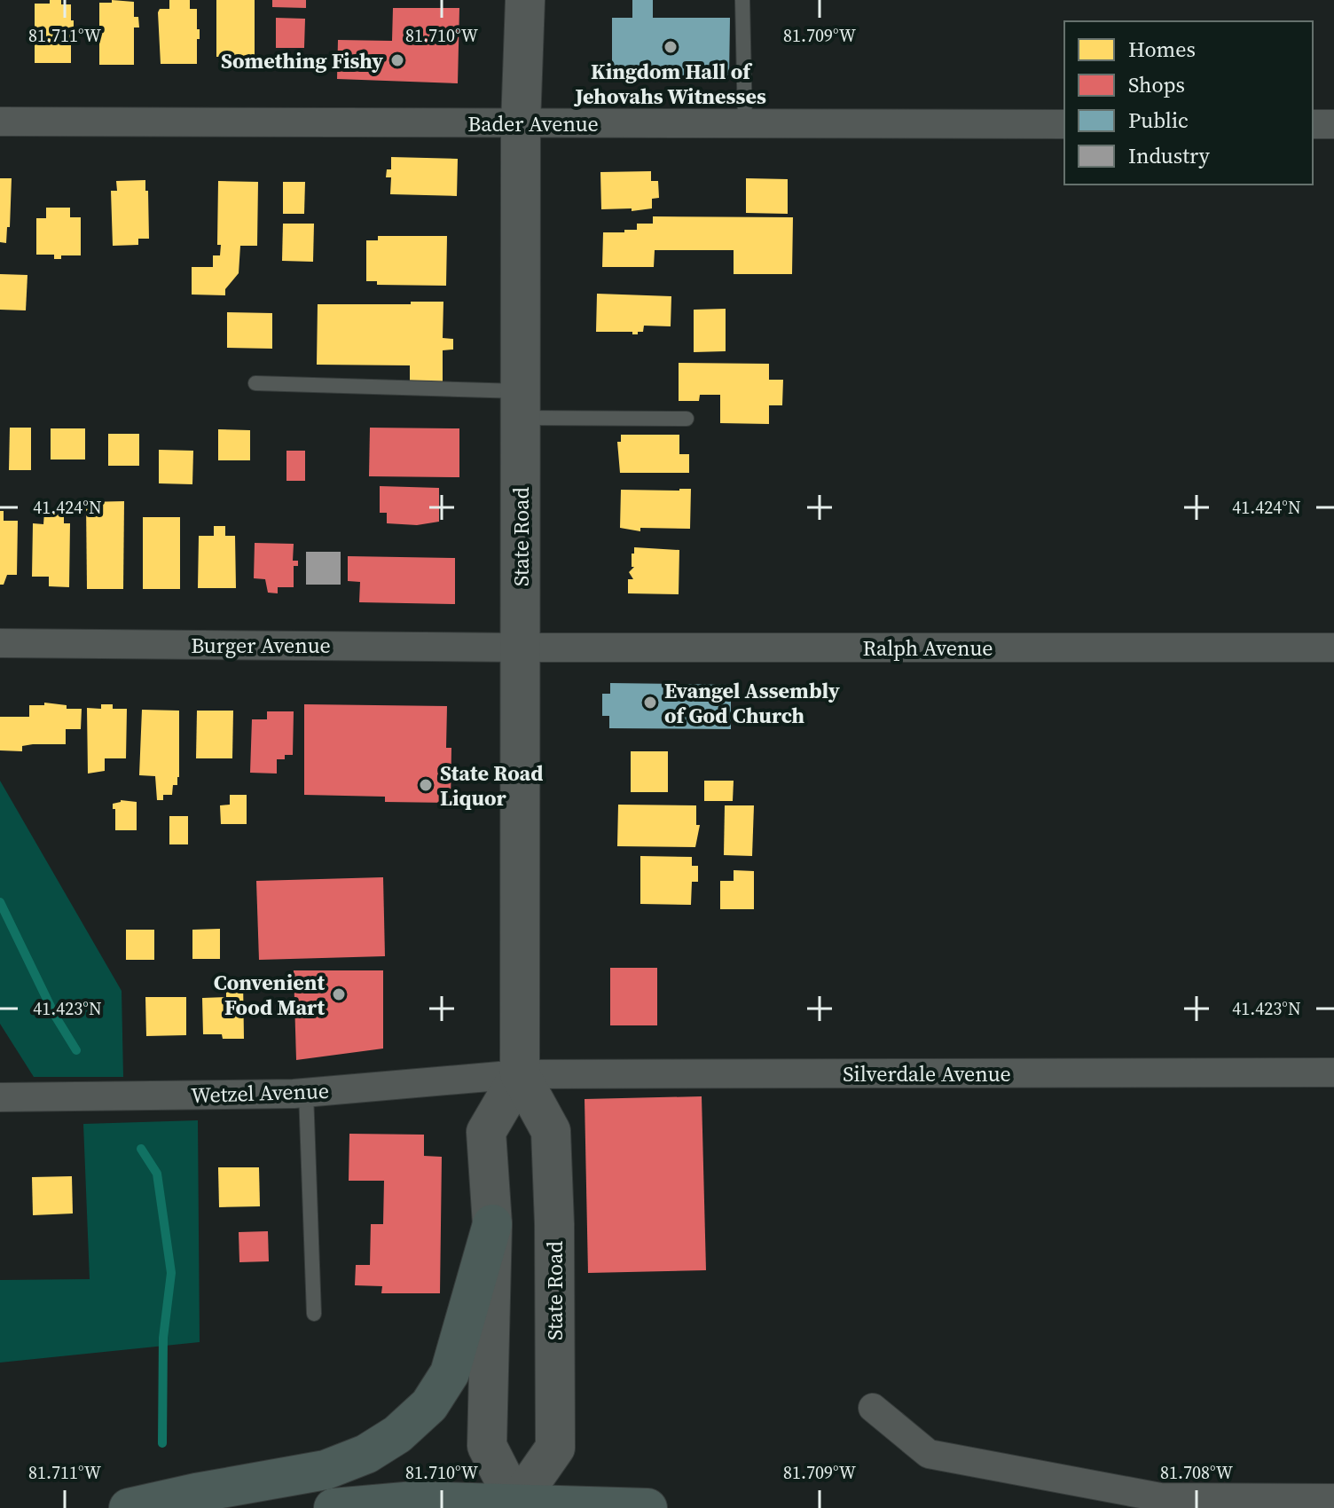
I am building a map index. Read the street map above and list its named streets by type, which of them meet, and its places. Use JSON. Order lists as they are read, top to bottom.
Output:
{
  "streets": {
    "main road": ["State Road"],
    "street": [
      "Bader Avenue",
      "Burger Avenue",
      "Ralph Avenue",
      "Silverdale Avenue",
      "Wetzel Avenue"
    ]
  },
  "crossings": [
    ["Bader Avenue", "State Road"],
    ["State Road", "Burger Avenue"],
    ["State Road", "Ralph Avenue"],
    ["State Road", "Silverdale Avenue"],
    ["State Road", "Wetzel Avenue"],
    ["Burger Avenue", "Ralph Avenue"],
    ["Silverdale Avenue", "Wetzel Avenue"]
  ],
  "places": [
    "Kingdom Hall of Jehovahs Witnesses",
    "Something Fishy",
    "Evangel Assembly of God Church",
    "State Road Liquor",
    "Convenient Food Mart"
  ],
  "legend": [
    "Homes",
    "Shops",
    "Public",
    "Industry"
  ],
  "coordinates": [
    "81.711°W",
    "81.710°W",
    "81.709°W",
    "41.424°N",
    "41.423°N",
    "81.708°W"
  ]
}
